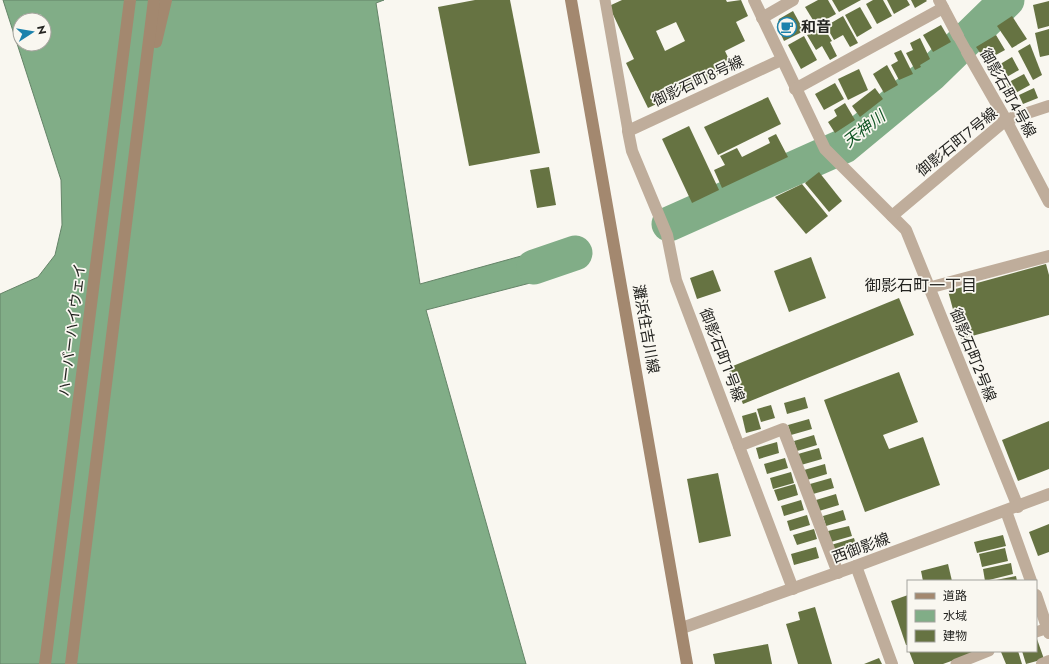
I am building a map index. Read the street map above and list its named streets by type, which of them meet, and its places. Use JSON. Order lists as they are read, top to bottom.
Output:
{
  "streets": {
    "street": [
      "御影石町８号線",
      "御影石町４号線",
      "御影石町７号線",
      "灘浜住吉川線",
      "ハーバーハイウェイ",
      "御影石町１号線",
      "御影石町２号線",
      "西御影線"
    ]
  },
  "crossings": [
    ["御影石町８号線", "御影石町１号線"],
    ["御影石町８号線", "御影石町２号線"],
    ["御影石町４号線", "御影石町７号線"],
    ["御影石町７号線", "御影石町２号線"],
    ["灘浜住吉川線", "西御影線"],
    ["御影石町１号線", "西御影線"],
    ["御影石町２号線", "西御影線"]
  ],
  "districts": ["御影石町一丁目"],
  "water": ["天神川"],
  "places": {
    "cafe": ["和音"]
  },
  "legend": ["道路", "水域", "建物"],
  "north": "right"
}
